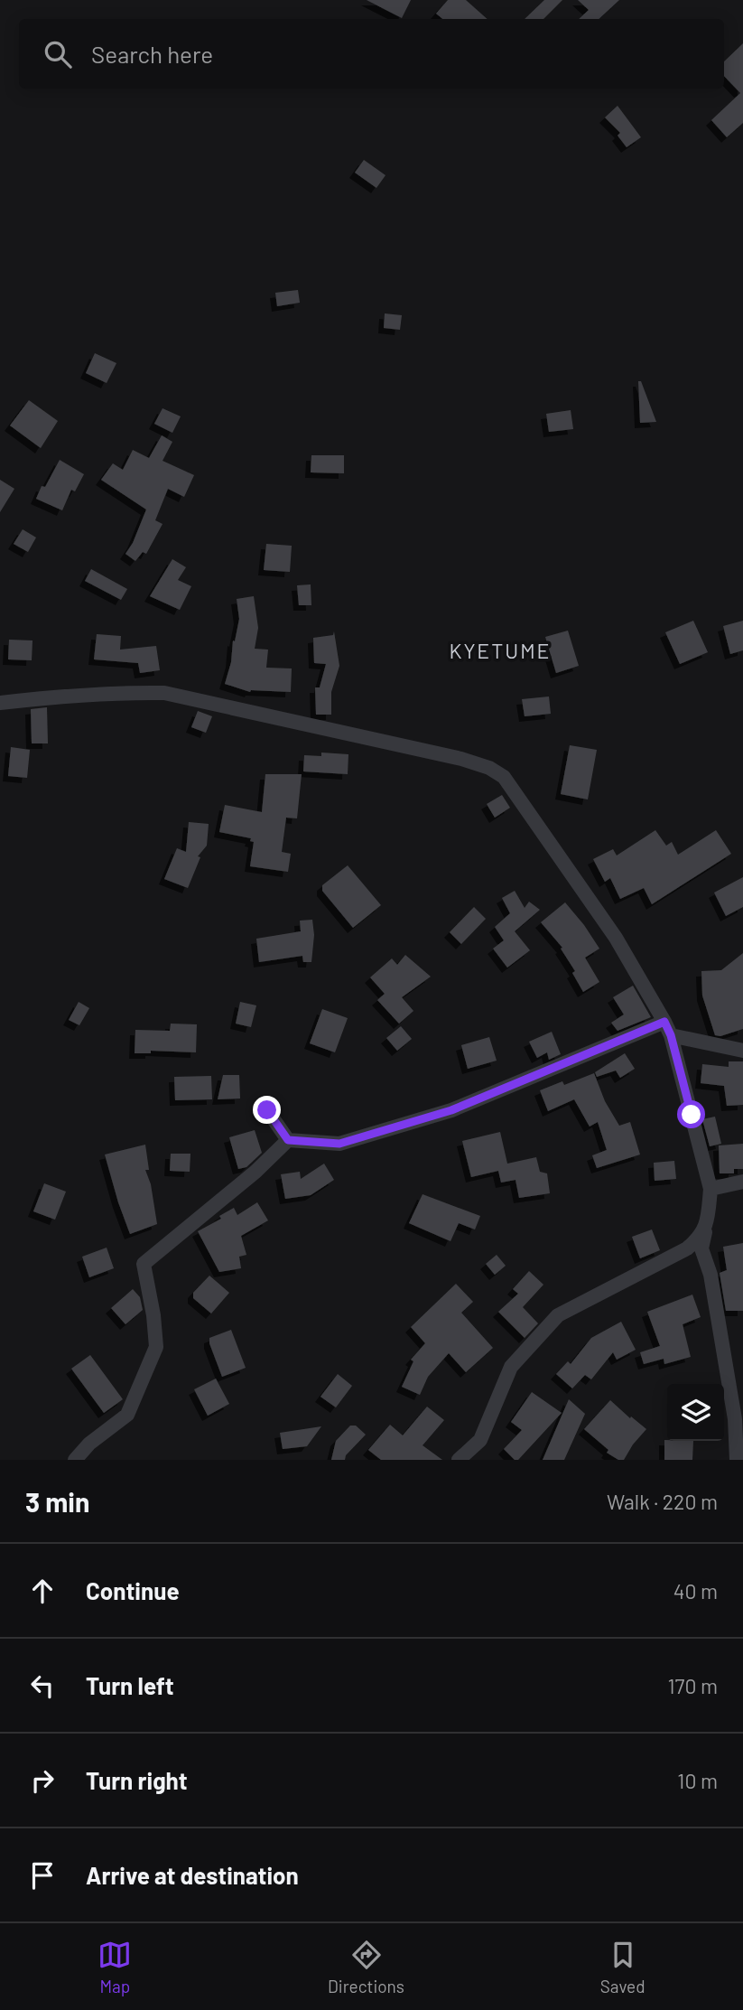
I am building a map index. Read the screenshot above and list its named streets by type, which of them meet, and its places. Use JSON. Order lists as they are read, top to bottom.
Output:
{
  "districts": ["KYETUME"],
  "page": {
    "search": "Search here",
    "heading": ["3 min", "Walk · 220 m"],
    "list": [
      ["Continue", "40 m"],
      ["Turn left", "170 m"],
      ["Turn right", "10 m"],
      "Arrive at destination"
    ],
    "nav": ["Map", "Directions", "Saved"]
  }
}
